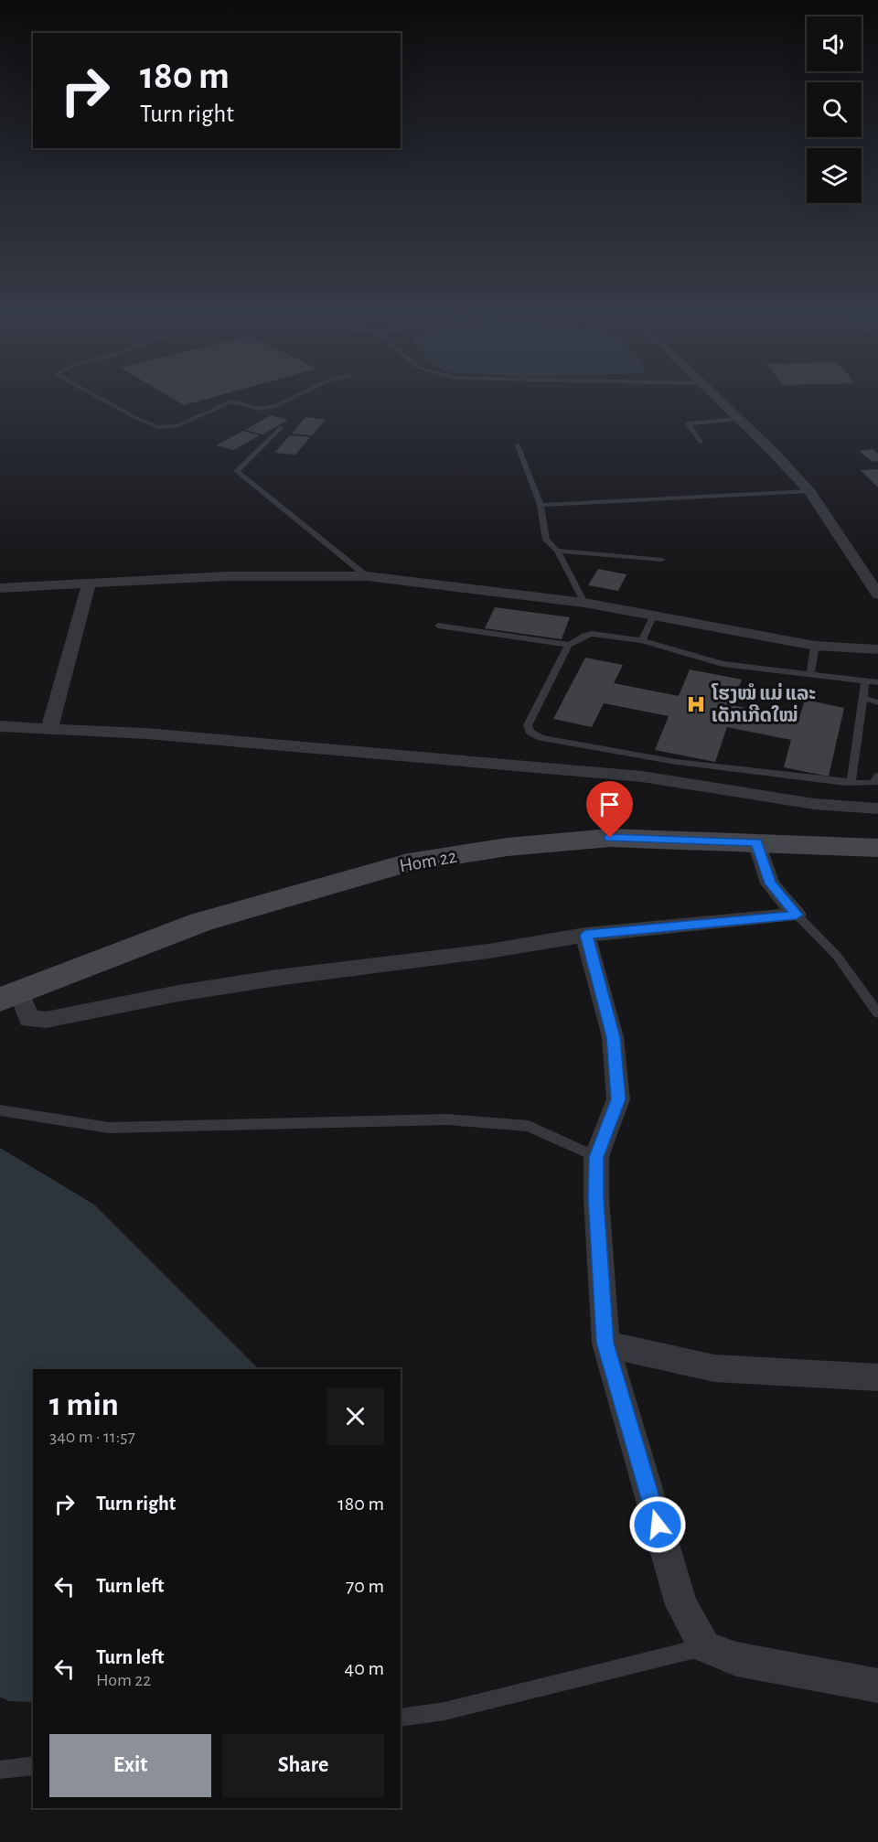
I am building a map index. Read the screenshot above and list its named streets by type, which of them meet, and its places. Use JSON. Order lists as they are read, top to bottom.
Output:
{
  "streets": {
    "street": ["Hom 22"]
  },
  "places": {
    "hospital": ["ໂຮງໝໍ ແມ່ ແລະ ເດັກເກີດໃໝ່"]
  },
  "page": {
    "turn": ["180 m", "Turn right"],
    "heading": ["1 min", "340 m · 11:57"],
    "list": [
      {
        "name": "Turn right",
        "value": "180 m"
      },
      {
        "name": "Turn left",
        "value": "70 m"
      },
      {
        "name": "Turn left",
        "note": "Hom 22",
        "value": "40 m"
      }
    ],
    "buttons": ["Exit", "Share"]
  }
}
